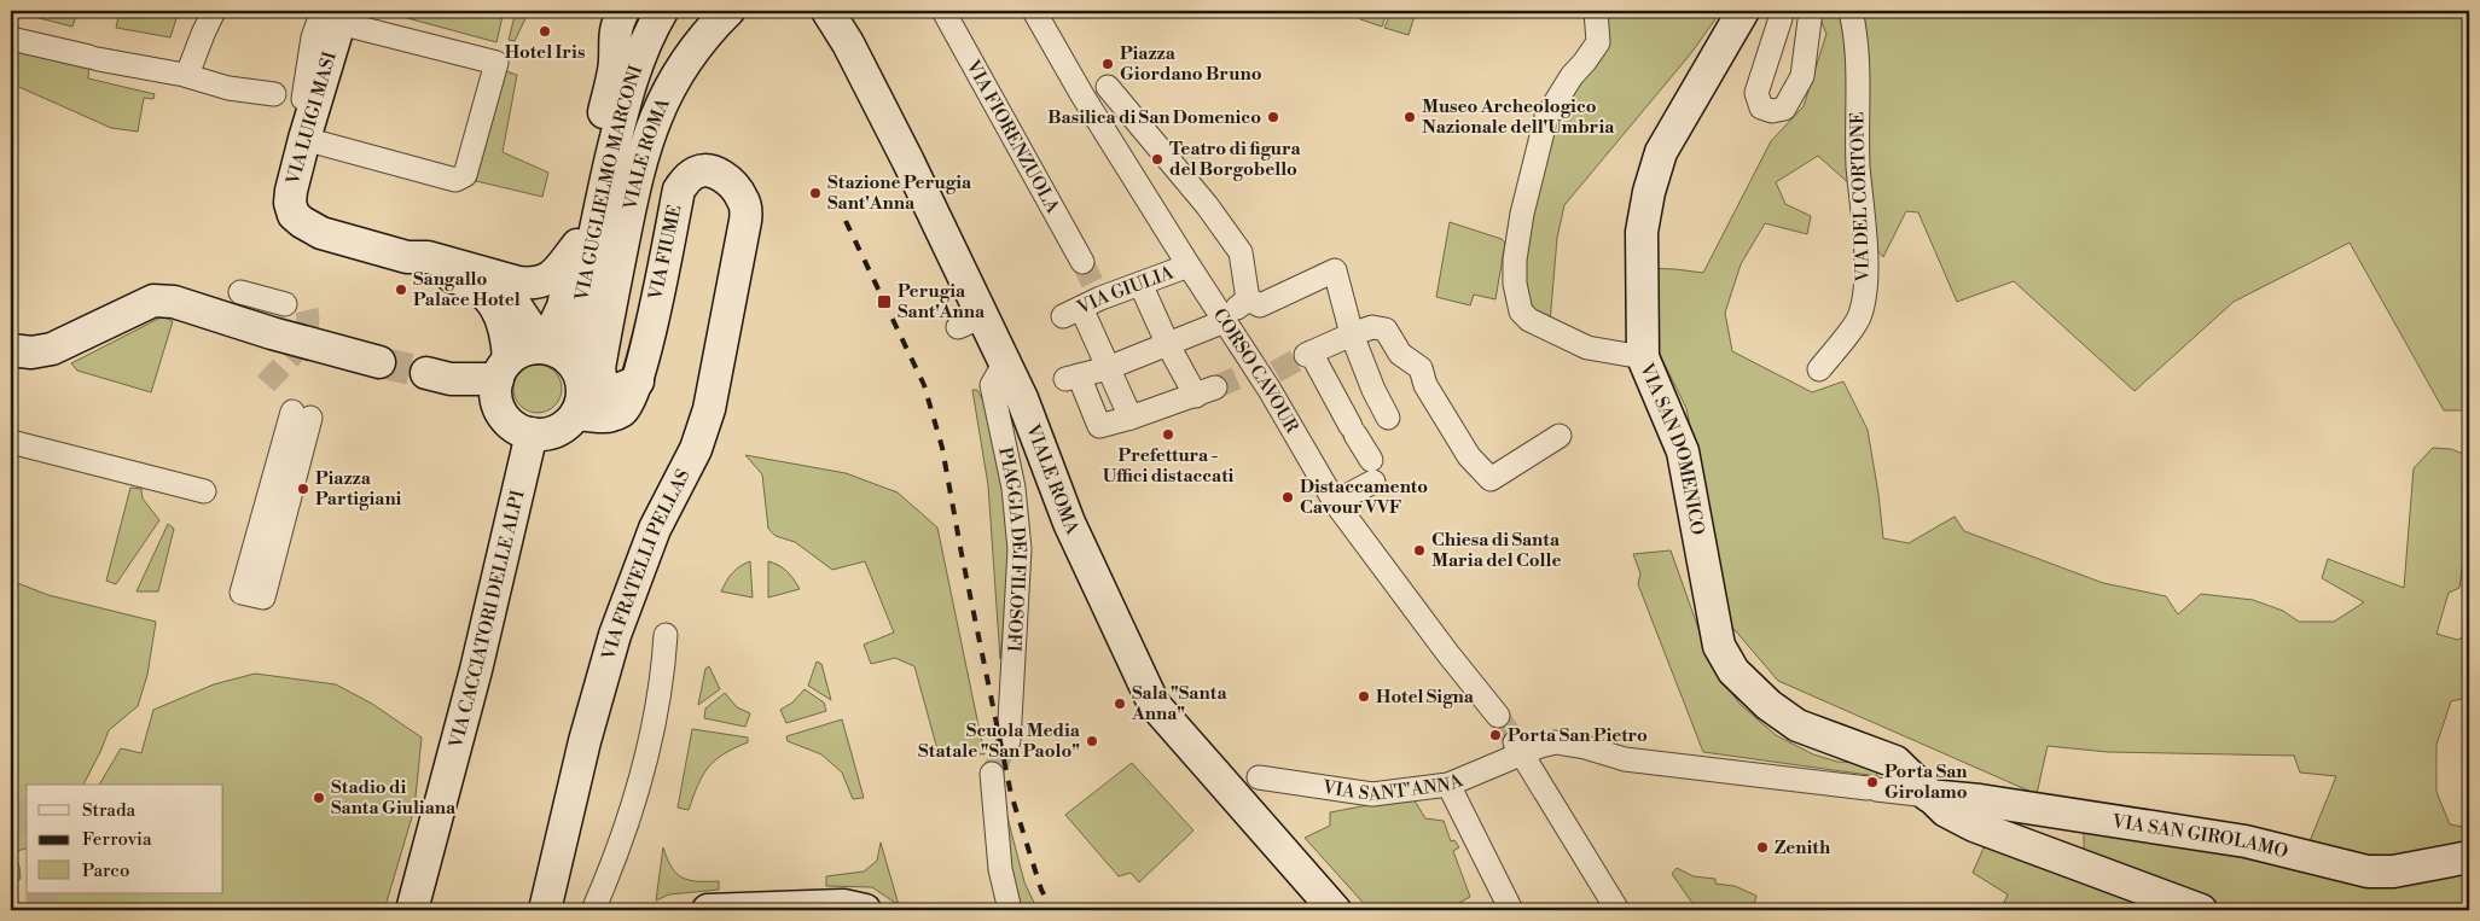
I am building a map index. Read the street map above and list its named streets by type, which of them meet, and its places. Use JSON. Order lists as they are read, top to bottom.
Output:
{
  "streets": {
    "street": [
      "VIA LUIGI MASI",
      "VIA FIORENZUOLA",
      "VIALE ROMA",
      "VIA GUGLIELMO MARCONI",
      "VIA DEL CORTONE",
      "VIA FIUME",
      "VIA GIULIA",
      "CORSO CAVOUR",
      "VIA SAN DOMENICO",
      "PIAGGIA DEI FILOSOFI",
      "VIA FRATELLI PELLAS",
      "VIA CACCIATORI DELLE ALPI",
      "VIA SANT'ANNA",
      "VIA SAN GIROLAMO"
    ]
  },
  "crossings": [
    ["VIA LUIGI MASI", "VIALE ROMA"],
    ["VIA LUIGI MASI", "VIA GUGLIELMO MARCONI"],
    ["VIA LUIGI MASI", "VIA CACCIATORI DELLE ALPI"],
    ["VIALE ROMA", "VIA GUGLIELMO MARCONI"],
    ["VIALE ROMA", "PIAGGIA DEI FILOSOFI"],
    ["VIALE ROMA", "VIA CACCIATORI DELLE ALPI"],
    ["VIA GUGLIELMO MARCONI", "VIA CACCIATORI DELLE ALPI"],
    ["VIA FIUME", "VIA FRATELLI PELLAS"],
    ["VIA GIULIA", "CORSO CAVOUR"],
    ["VIA SAN DOMENICO", "VIA SANT'ANNA"],
    ["VIA SAN DOMENICO", "VIA SAN GIROLAMO"],
    ["VIA SANT'ANNA", "VIA SAN GIROLAMO"]
  ],
  "places": {
    "other": [
      "Hotel Iris",
      "Piazza Giordano Bruno",
      "Basilica di San Domenico",
      "Museo Archeologico Nazionale dell'Umbria",
      "Teatro di figura del Borgobello",
      "Stazione Perugia Sant'Anna",
      "Sangallo Palace Hotel",
      "Prefettura - Uffici distaccati",
      "Piazza Partigiani",
      "Distaccamento Cavour VVF",
      "Chiesa di Santa Maria del Colle",
      "Hotel Signa",
      "Sala \"Santa Anna\"",
      "Porta San Pietro",
      "Scuola Media Statale \"San Paolo\"",
      "Porta San Girolamo",
      "Stadio di Santa Giuliana",
      "Zenith"
    ],
    "transit": ["Perugia Sant'Anna"]
  },
  "legend": ["Strada", "Ferrovia", "Parco"]
}
